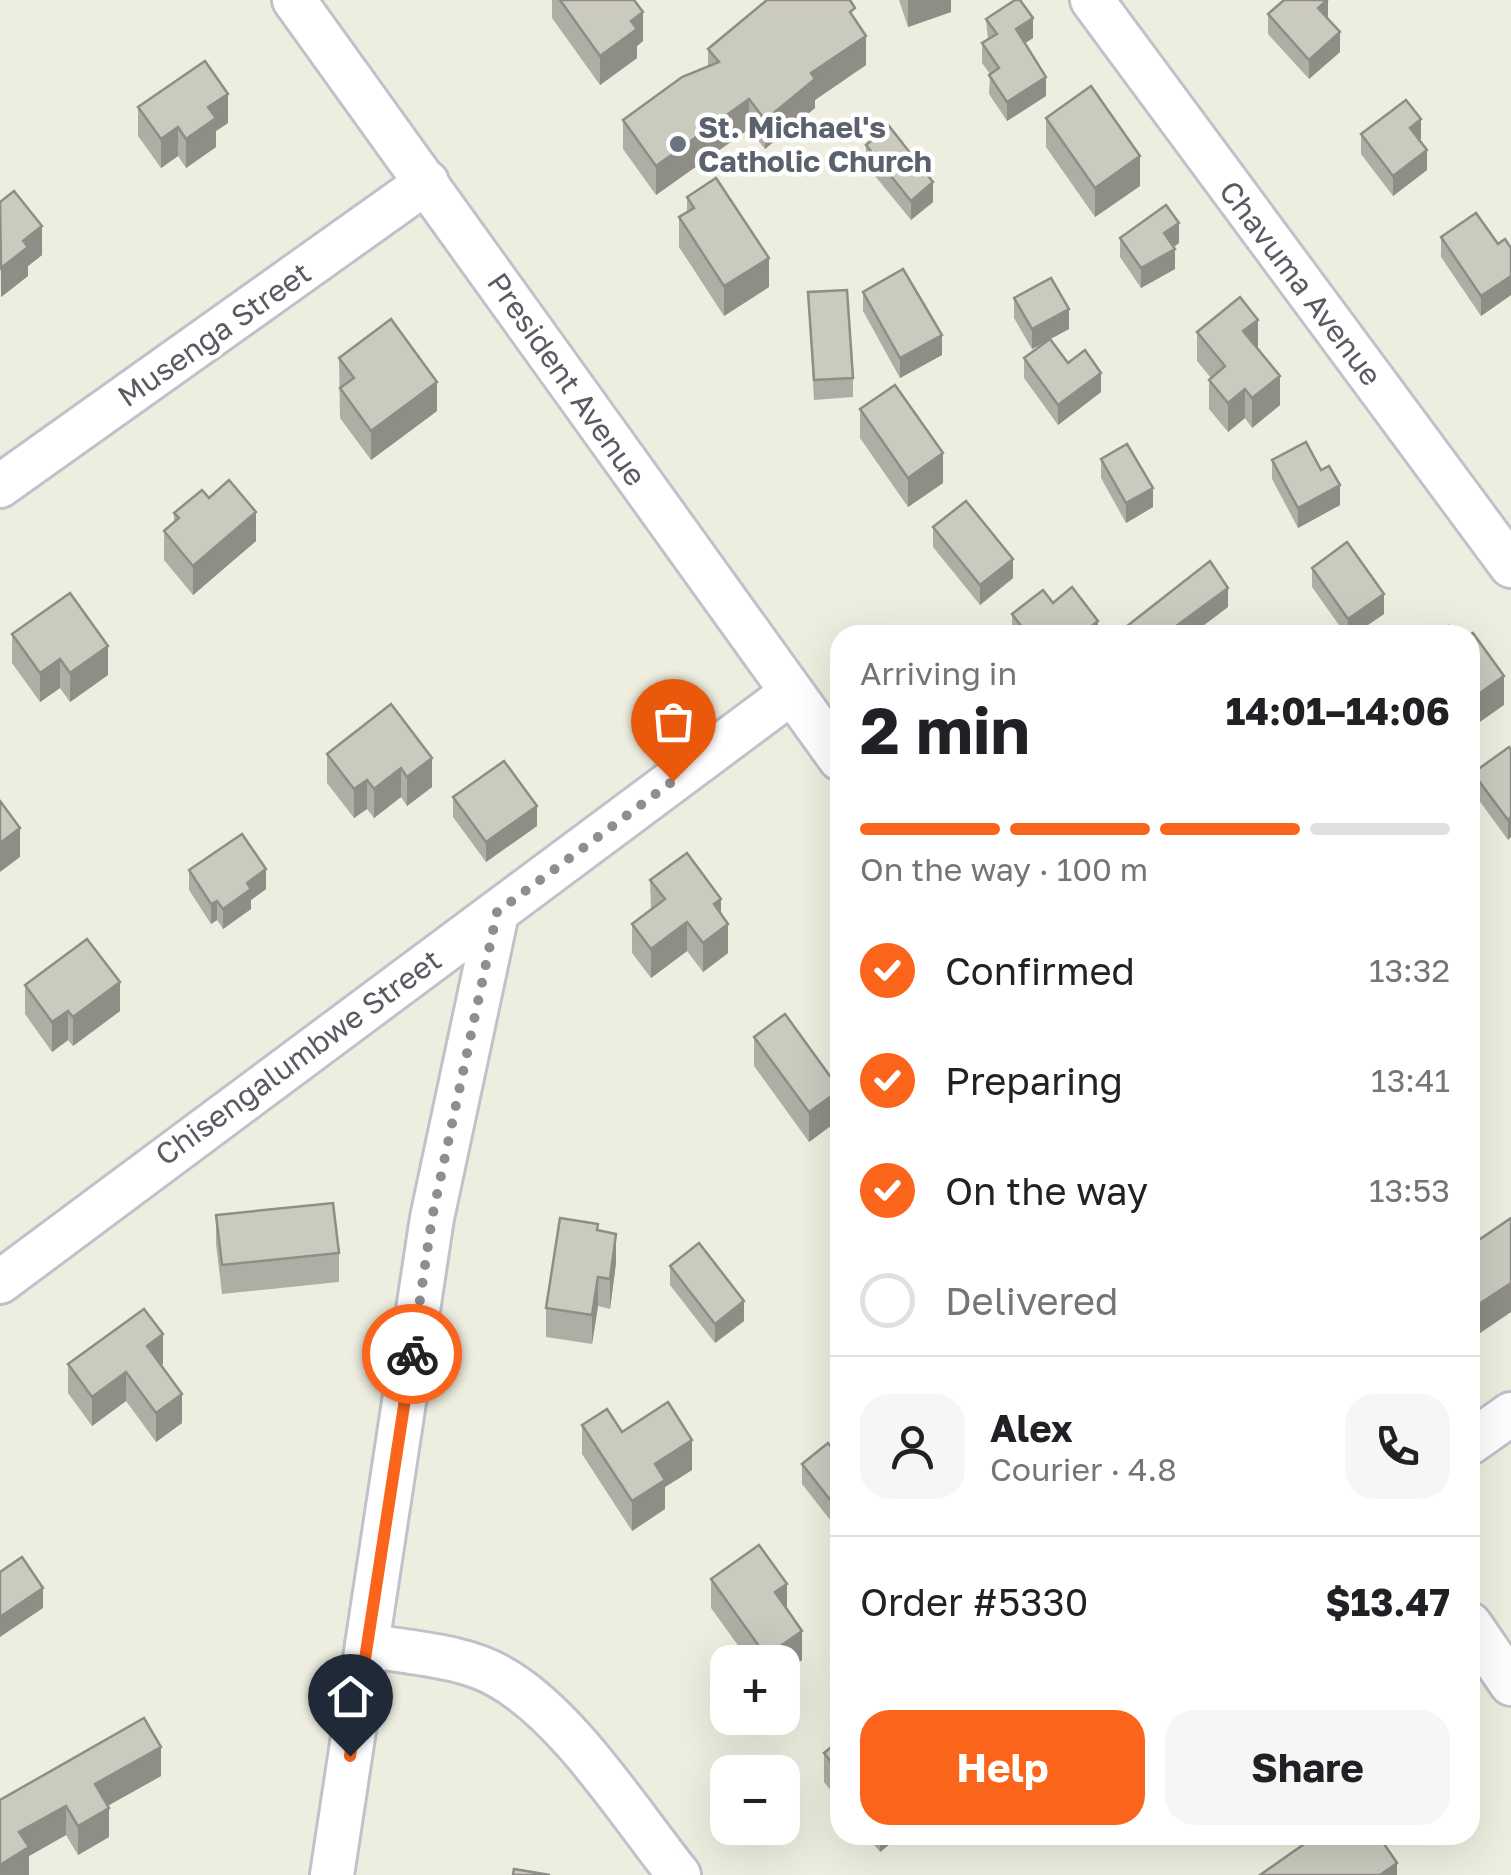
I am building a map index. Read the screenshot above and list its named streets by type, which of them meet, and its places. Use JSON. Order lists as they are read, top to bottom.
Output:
{
  "streets": {
    "street": [
      "Chavuma Avenue",
      "Musenga Street",
      "President Avenue",
      "Chisengalumbwe Street"
    ]
  },
  "crossings": [
    ["Musenga Street", "President Avenue"],
    ["President Avenue", "Chisengalumbwe Street"]
  ],
  "places": ["St. Michael's Catholic Church"],
  "page": {
    "heading": ["2 min", "Arriving in", "14:01–14:06"],
    "panel": [
      "Alex",
      "Courier · 4.8",
      "Order #5330",
      "$13.47"
    ],
    "bar": "On the way · 100 m",
    "list": [
      ["Confirmed", "13:32"],
      ["Preparing", "13:41"],
      ["On the way", "13:53"],
      "Delivered"
    ],
    "map_buttons": ["+", "−"],
    "buttons": ["Help", "Share"]
  }
}
